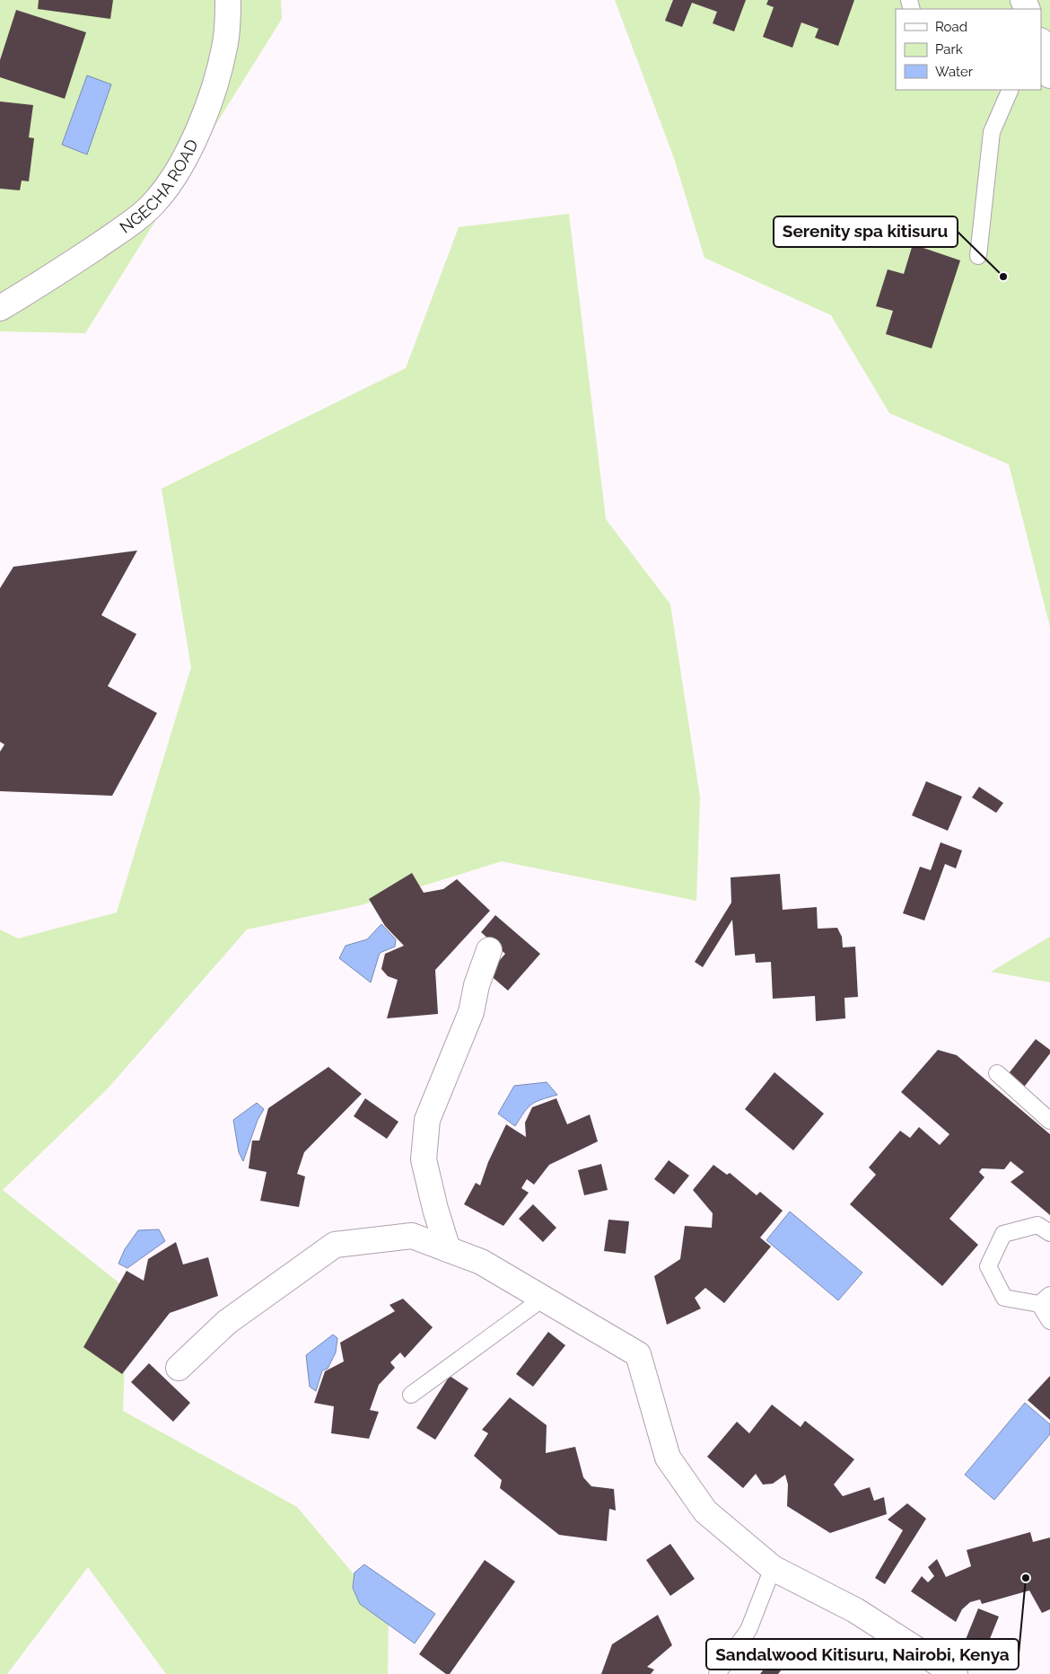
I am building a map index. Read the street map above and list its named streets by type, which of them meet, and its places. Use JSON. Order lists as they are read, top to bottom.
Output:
{
  "streets": {
    "street": ["NGECHA ROAD"]
  },
  "places": ["Serenity spa kitisuru", "Sandalwood Kitisuru, Nairobi, Kenya"],
  "legend": ["Road", "Park", "Water"]
}
